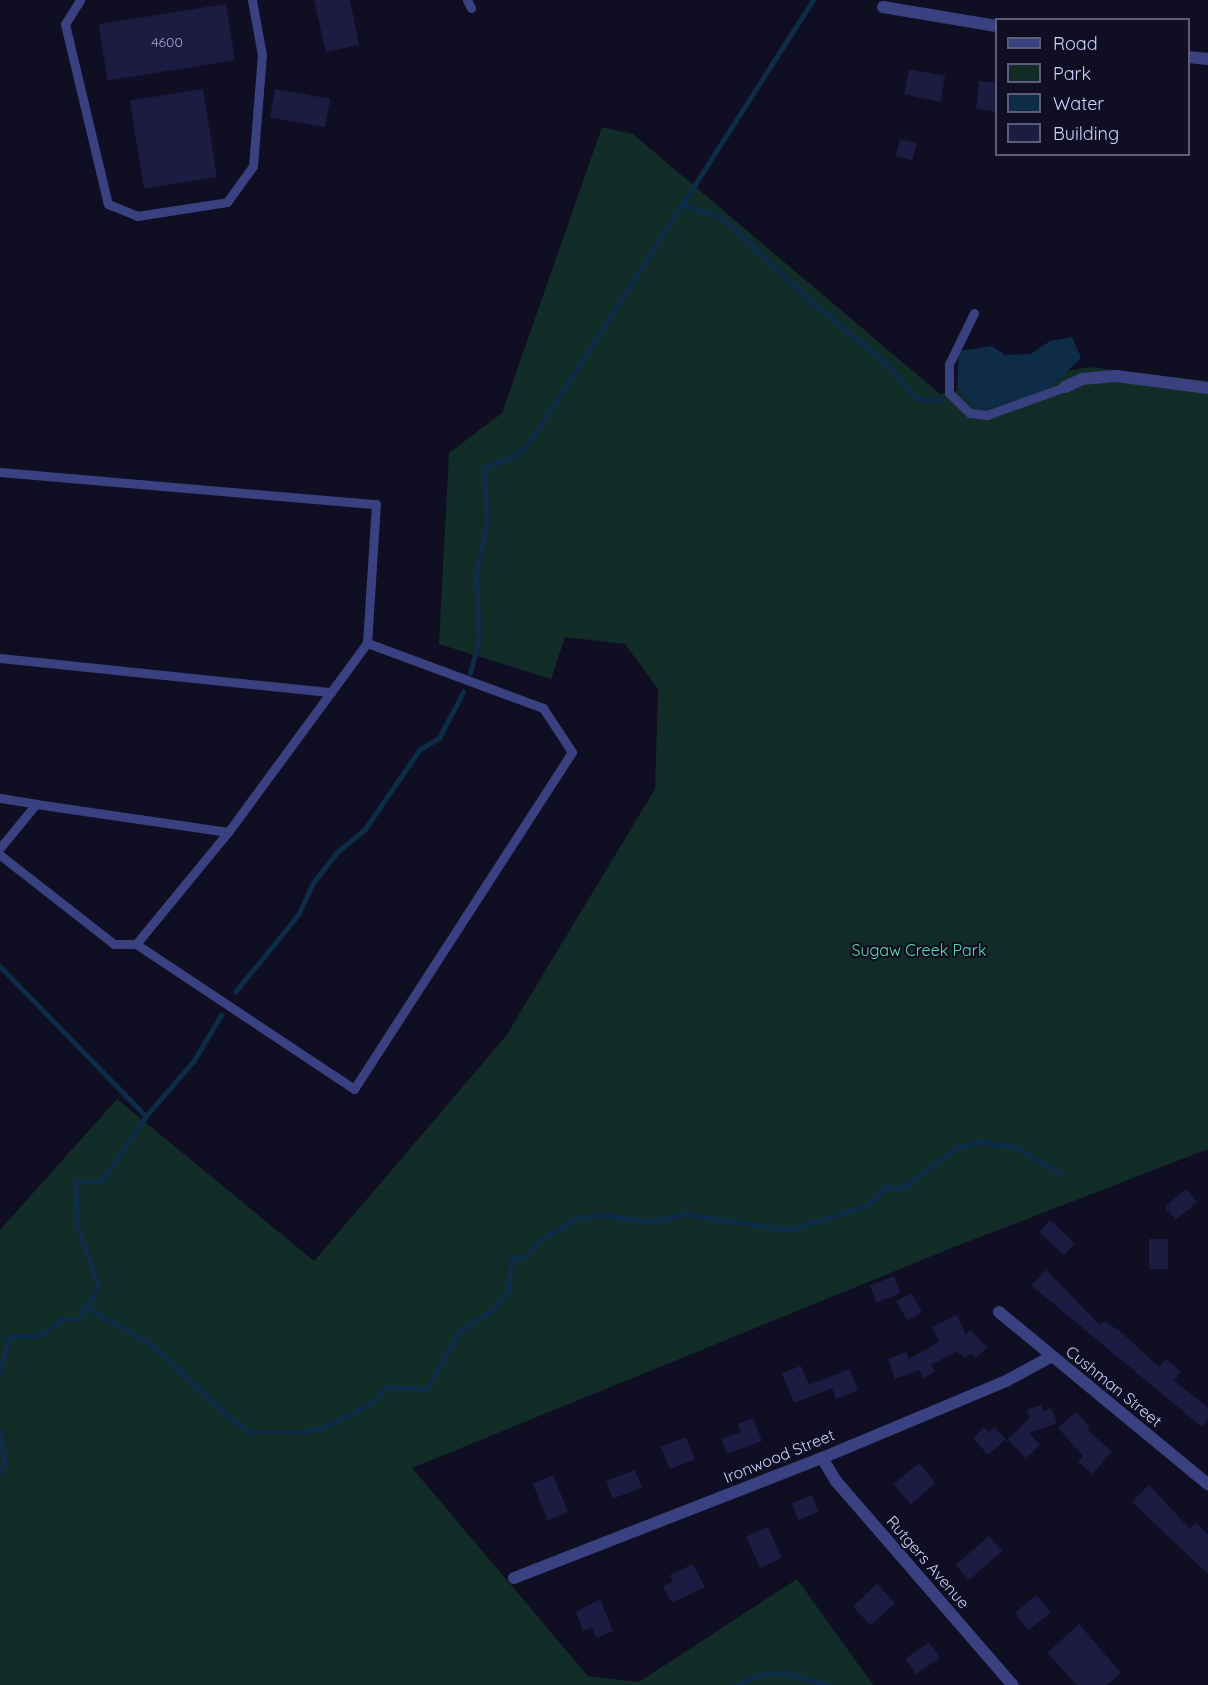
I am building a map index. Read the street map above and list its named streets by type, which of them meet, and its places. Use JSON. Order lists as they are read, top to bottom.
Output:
{
  "streets": {
    "street": ["Cushman Street", "Ironwood Street", "Rutgers Avenue"]
  },
  "crossings": [
    ["Cushman Street", "Ironwood Street"],
    ["Ironwood Street", "Rutgers Avenue"]
  ],
  "parks": ["Sugaw Creek Park"],
  "house_numbers": ["4600"],
  "legend": [
    "Road",
    "Park",
    "Water",
    "Building"
  ]
}
